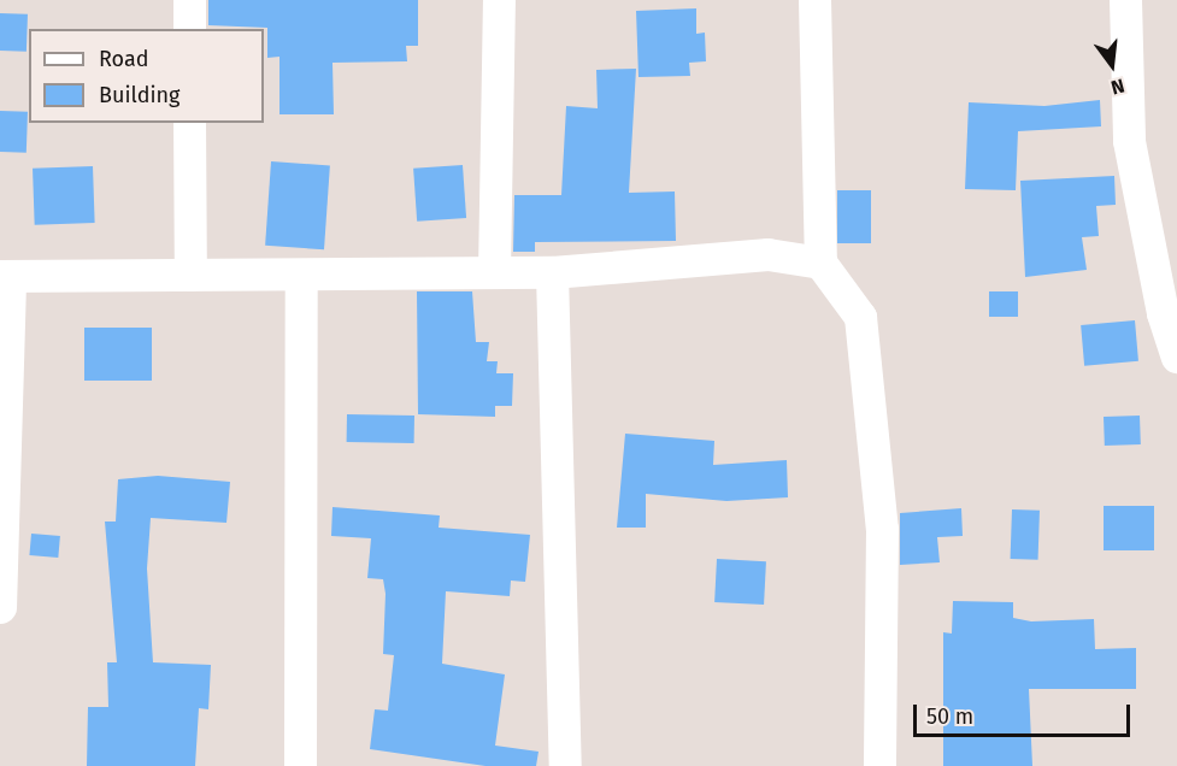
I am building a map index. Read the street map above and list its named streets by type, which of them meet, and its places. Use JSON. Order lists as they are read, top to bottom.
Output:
{
  "legend": ["Road", "Building"],
  "scale_bar": "50 m",
  "north": "bottom"
}
